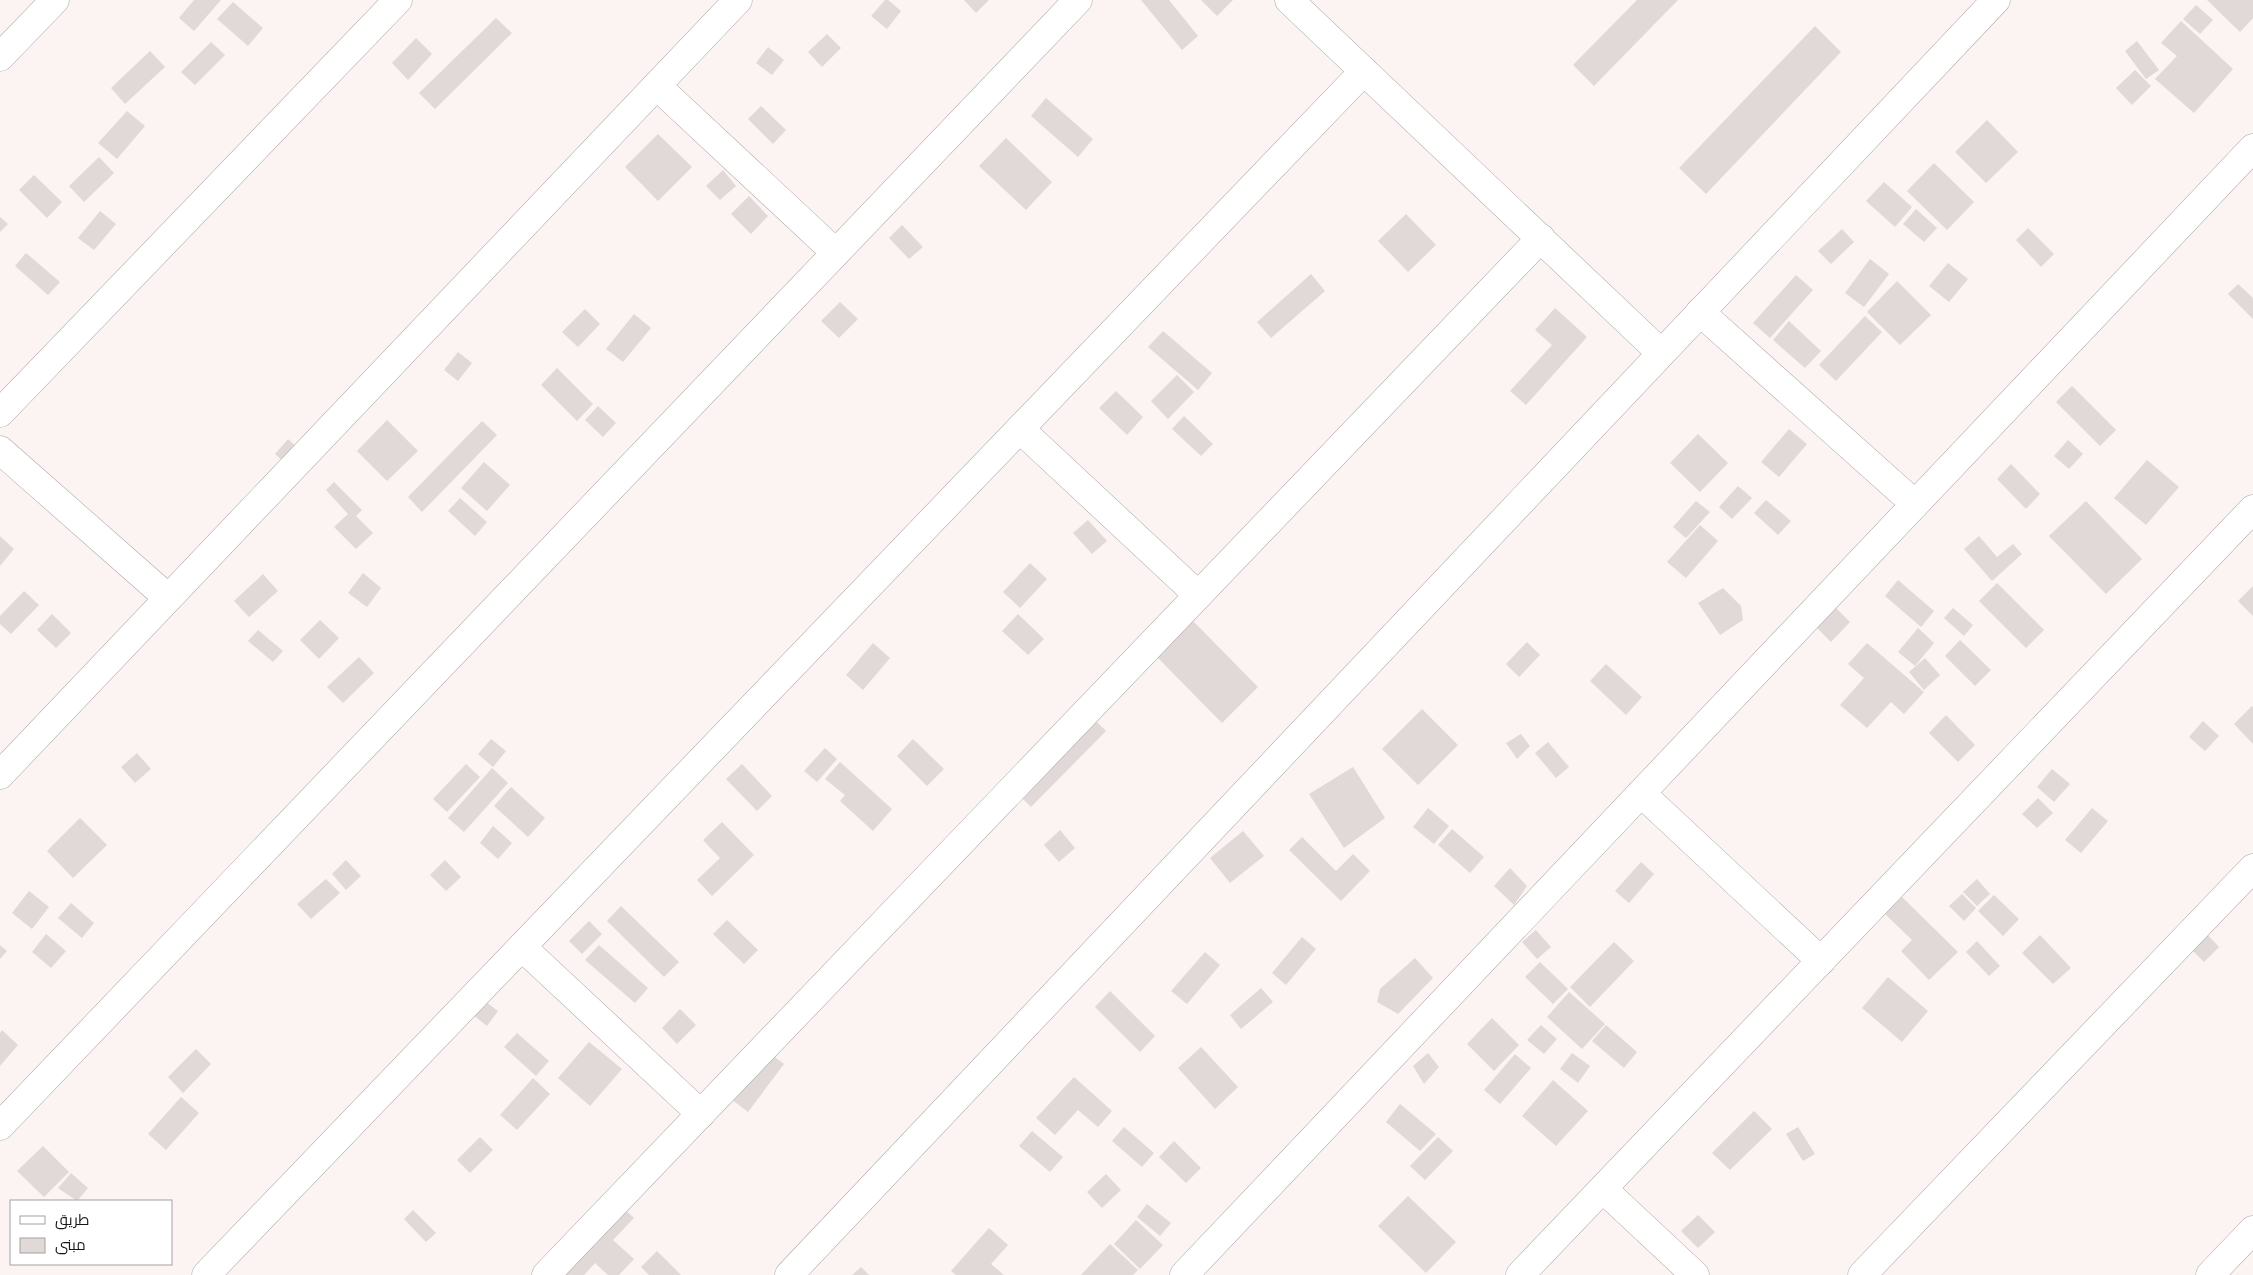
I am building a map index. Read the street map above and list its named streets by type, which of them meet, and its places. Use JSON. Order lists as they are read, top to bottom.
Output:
{
  "legend": ["طريق", "مبنى"]
}
